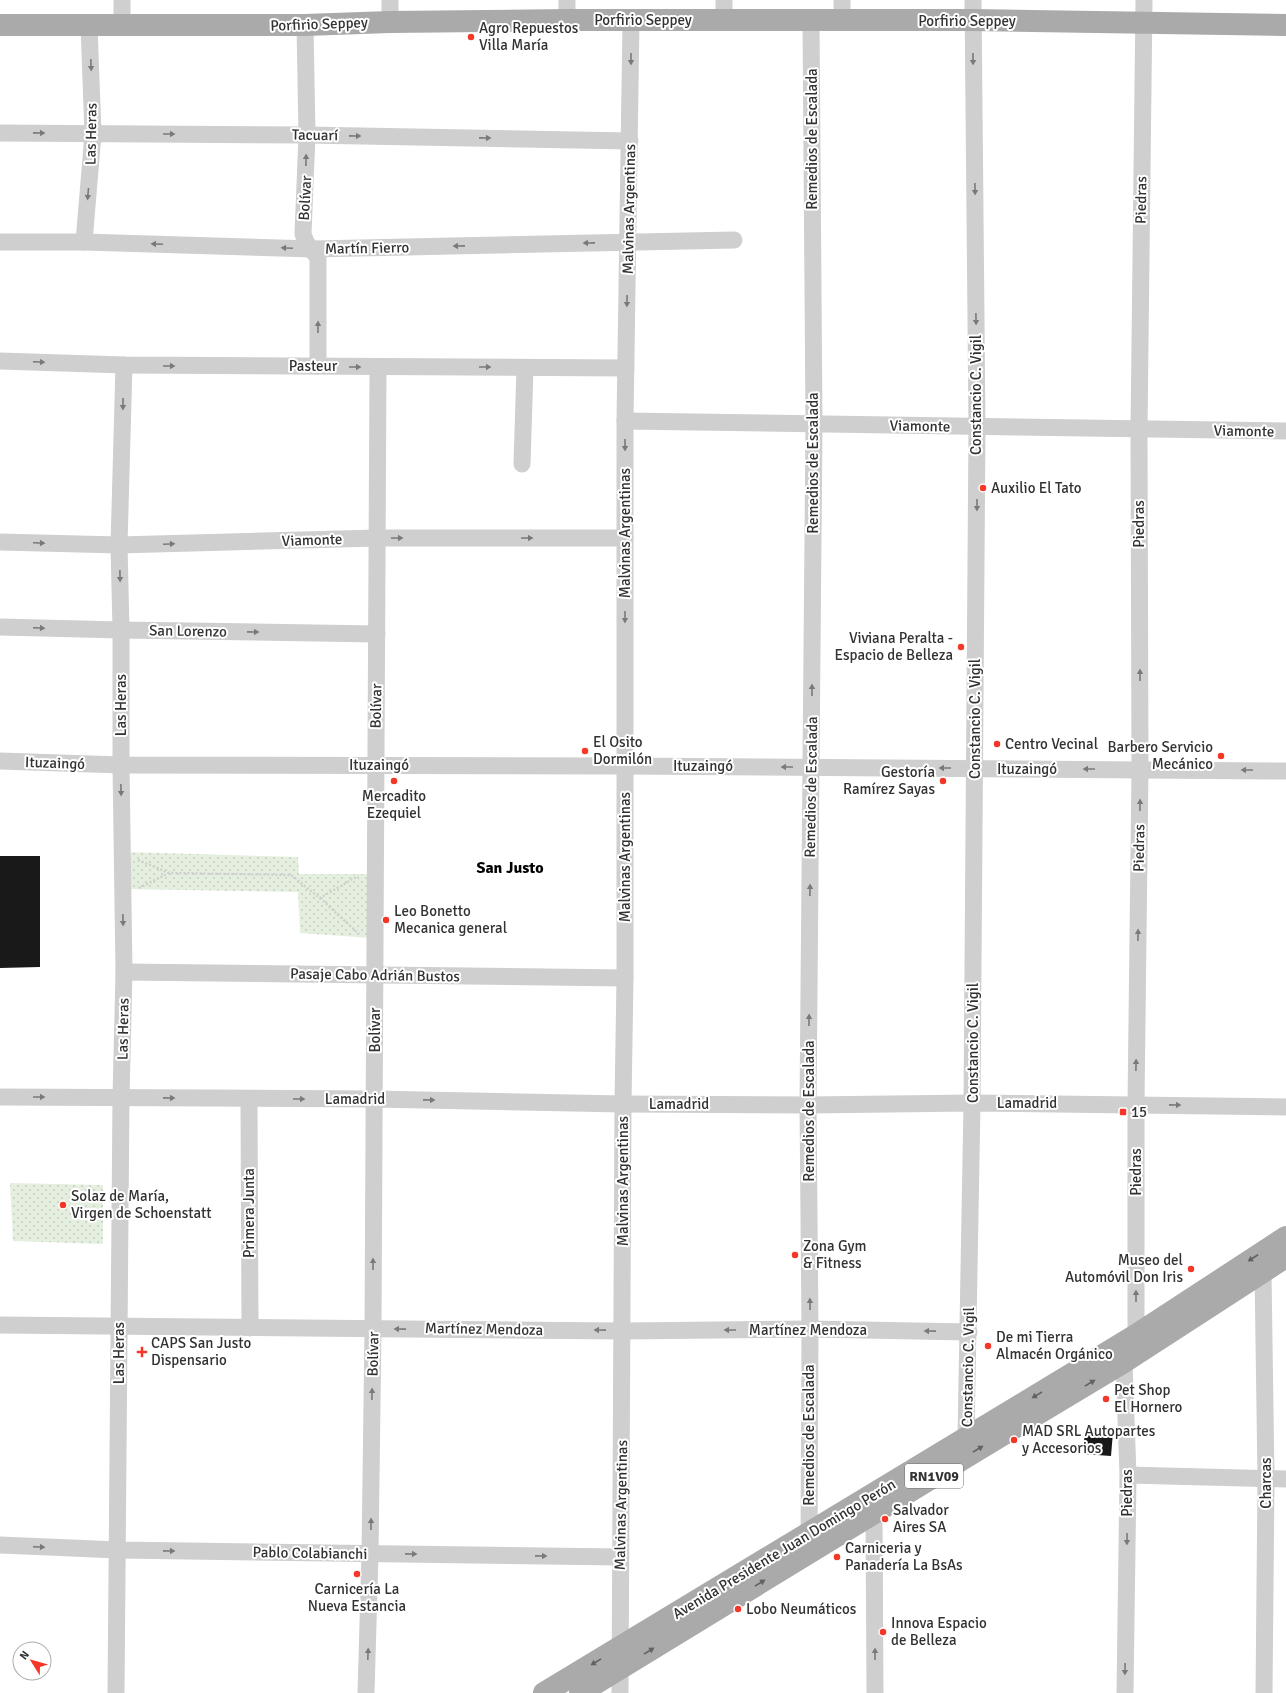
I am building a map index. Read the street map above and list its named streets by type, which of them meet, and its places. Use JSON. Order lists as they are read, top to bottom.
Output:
{
  "streets": {
    "main road": ["Porfirio Seppey", "RN1V09", "Avenida Presidente Juan Domingo Perón"],
    "street": [
      "Las Heras",
      "Tacuarí",
      "Remedios de Escalada",
      "Bolívar",
      "Piedras",
      "Malvinas Argentinas",
      "Martín Fierro",
      "Pasteur",
      "Constancio C. Vigil",
      "Viamonte",
      "San Lorenzo",
      "Ituzaingó",
      "Pasaje Cabo Adrián Bustos",
      "Lamadrid",
      "Primera Junta",
      "Martínez Mendoza",
      "Charcas",
      "Pablo Colabianchi"
    ]
  },
  "crossings": [
    ["Porfirio Seppey", "Las Heras"],
    ["Porfirio Seppey", "Remedios de Escalada"],
    ["Porfirio Seppey", "Bolívar"],
    ["Porfirio Seppey", "Piedras"],
    ["Porfirio Seppey", "Malvinas Argentinas"],
    ["Porfirio Seppey", "Constancio C. Vigil"],
    ["Las Heras", "Tacuarí"],
    ["Las Heras", "Martín Fierro"],
    ["Las Heras", "Pasteur"],
    ["Las Heras", "Viamonte"],
    ["Las Heras", "San Lorenzo"],
    ["Las Heras", "Ituzaingó"],
    ["Las Heras", "Pasaje Cabo Adrián Bustos"],
    ["Las Heras", "Lamadrid"],
    ["Las Heras", "Martínez Mendoza"],
    ["Las Heras", "Pablo Colabianchi"],
    ["Tacuarí", "Bolívar"],
    ["Tacuarí", "Malvinas Argentinas"],
    ["Remedios de Escalada", "Viamonte"],
    ["Remedios de Escalada", "Ituzaingó"],
    ["Remedios de Escalada", "Lamadrid"],
    ["Remedios de Escalada", "Martínez Mendoza"],
    ["Remedios de Escalada", "Avenida Presidente Juan Domingo Perón"],
    ["Bolívar", "Martín Fierro"],
    ["Bolívar", "Pasteur"],
    ["Bolívar", "Viamonte"],
    ["Bolívar", "San Lorenzo"],
    ["Bolívar", "Ituzaingó"],
    ["Bolívar", "Pasaje Cabo Adrián Bustos"],
    ["Bolívar", "Lamadrid"],
    ["Bolívar", "Martínez Mendoza"],
    ["Bolívar", "Pablo Colabianchi"],
    ["Piedras", "Viamonte"],
    ["Piedras", "Ituzaingó"],
    ["Piedras", "Lamadrid"],
    ["Piedras", "Avenida Presidente Juan Domingo Perón"],
    ["Malvinas Argentinas", "Martín Fierro"],
    ["Malvinas Argentinas", "Pasteur"],
    ["Malvinas Argentinas", "Viamonte"],
    ["Malvinas Argentinas", "Ituzaingó"],
    ["Malvinas Argentinas", "Pasaje Cabo Adrián Bustos"],
    ["Malvinas Argentinas", "Lamadrid"],
    ["Malvinas Argentinas", "Martínez Mendoza"],
    ["Malvinas Argentinas", "Avenida Presidente Juan Domingo Perón"],
    ["Malvinas Argentinas", "Pablo Colabianchi"],
    ["Constancio C. Vigil", "Viamonte"],
    ["Constancio C. Vigil", "Ituzaingó"],
    ["Constancio C. Vigil", "Lamadrid"],
    ["Constancio C. Vigil", "Martínez Mendoza"],
    ["Constancio C. Vigil", "Avenida Presidente Juan Domingo Perón"],
    ["Lamadrid", "Primera Junta"],
    ["Primera Junta", "Martínez Mendoza"],
    ["Charcas", "Avenida Presidente Juan Domingo Perón"]
  ],
  "one_way": [
    "Las Heras",
    "Tacuarí",
    "Remedios de Escalada",
    "Bolívar",
    "Malvinas Argentinas",
    "Martín Fierro",
    "Pasteur",
    "Constancio C. Vigil",
    "Viamonte",
    "San Lorenzo",
    "Ituzaingó",
    "Lamadrid",
    "Martínez Mendoza",
    "Pablo Colabianchi"
  ],
  "districts": ["San Justo"],
  "places": {
    "other": [
      "Agro Repuestos Villa María",
      "Auxilio El Tato",
      "Viviana Peralta - Espacio de Belleza",
      "Centro Vecinal",
      "El Osito Dormilón",
      "Barbero Servicio Mecánico",
      "Mercadito Ezequiel",
      "Gestoría Ramírez Sayas",
      "Leo Bonetto Mecanica general",
      "Solaz de María, Virgen de Schoenstatt",
      "Zona Gym & Fitness",
      "Museo del Automóvil Don Iris",
      "De mi Tierra Almacén Orgánico",
      "Pet Shop El Hornero",
      "MAD SRL Autopartes y Accesorios",
      "Salvador Aires SA",
      "Carniceria y Panadería La BsAs",
      "Carnicería La Nueva Estancia",
      "Lobo Neumáticos",
      "Innova Espacio de Belleza"
    ],
    "transit": ["15"],
    "health": ["CAPS San Justo Dispensario"]
  },
  "north": "top left"
}
